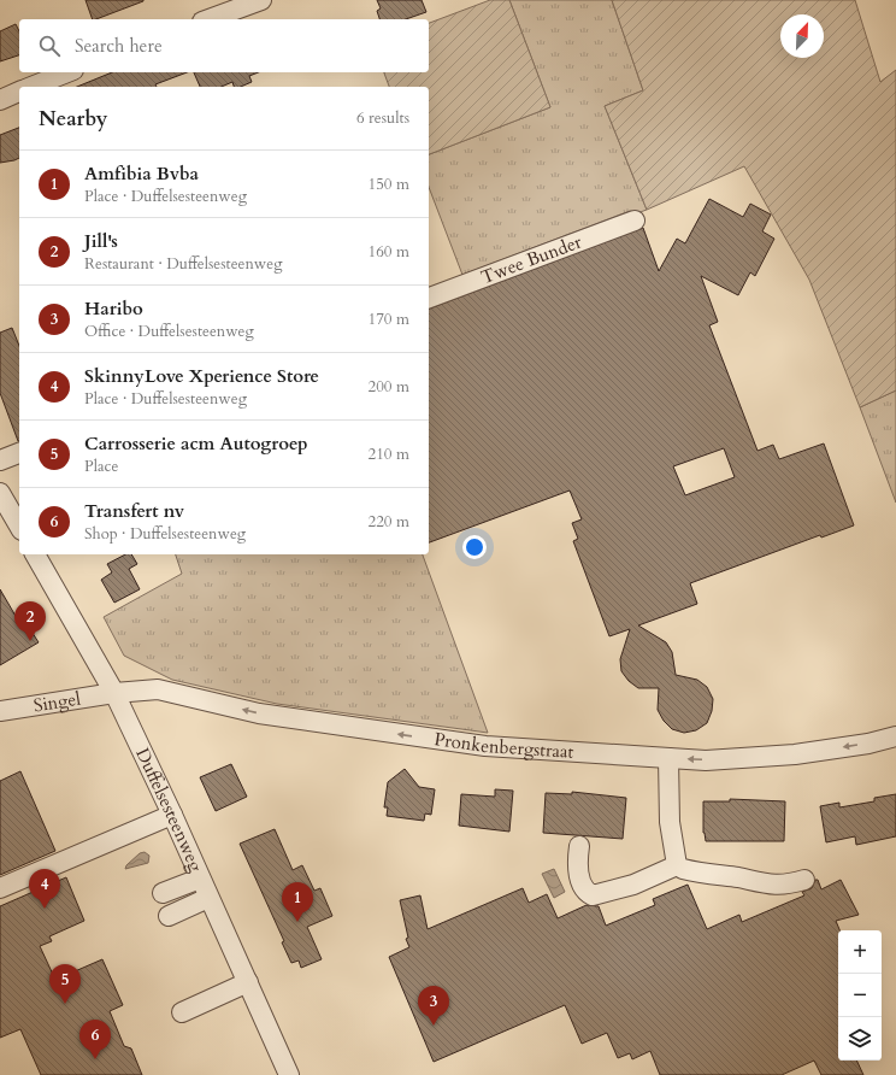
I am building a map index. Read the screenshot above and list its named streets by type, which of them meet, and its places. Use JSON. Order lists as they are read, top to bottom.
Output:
{
  "streets": {
    "street": [
      "Twee Bunder",
      "Singel",
      "Pronkenbergstraat",
      "Duffelsesteenweg"
    ]
  },
  "crossings": [
    ["Singel", "Pronkenbergstraat"],
    ["Singel", "Duffelsesteenweg"],
    ["Pronkenbergstraat", "Duffelsesteenweg"]
  ],
  "one_way": ["Pronkenbergstraat"],
  "north": "top right",
  "page": {
    "search": "Search here",
    "heading": ["Nearby", "6 results"],
    "list": [
      {
        "mark": "1",
        "name": "Amfibia Bvba",
        "note": "Place · Duffelsesteenweg",
        "value": "150 m"
      },
      {
        "mark": "2",
        "name": "Jill's",
        "note": "Restaurant · Duffelsesteenweg",
        "value": "160 m"
      },
      {
        "mark": "3",
        "name": "Haribo",
        "note": "Office · Duffelsesteenweg",
        "value": "170 m"
      },
      {
        "mark": "4",
        "name": "SkinnyLove Xperience Store",
        "note": "Place · Duffelsesteenweg",
        "value": "200 m"
      },
      {
        "mark": "5",
        "name": "Carrosserie acm Autogroep",
        "note": "Place",
        "value": "210 m"
      },
      {
        "mark": "6",
        "name": "Transfert nv",
        "note": "Shop · Duffelsesteenweg",
        "value": "220 m"
      }
    ],
    "pins": [
      "2",
      "4",
      "1",
      "5",
      "3",
      "6"
    ],
    "map_buttons": ["+", "−"]
  }
}
